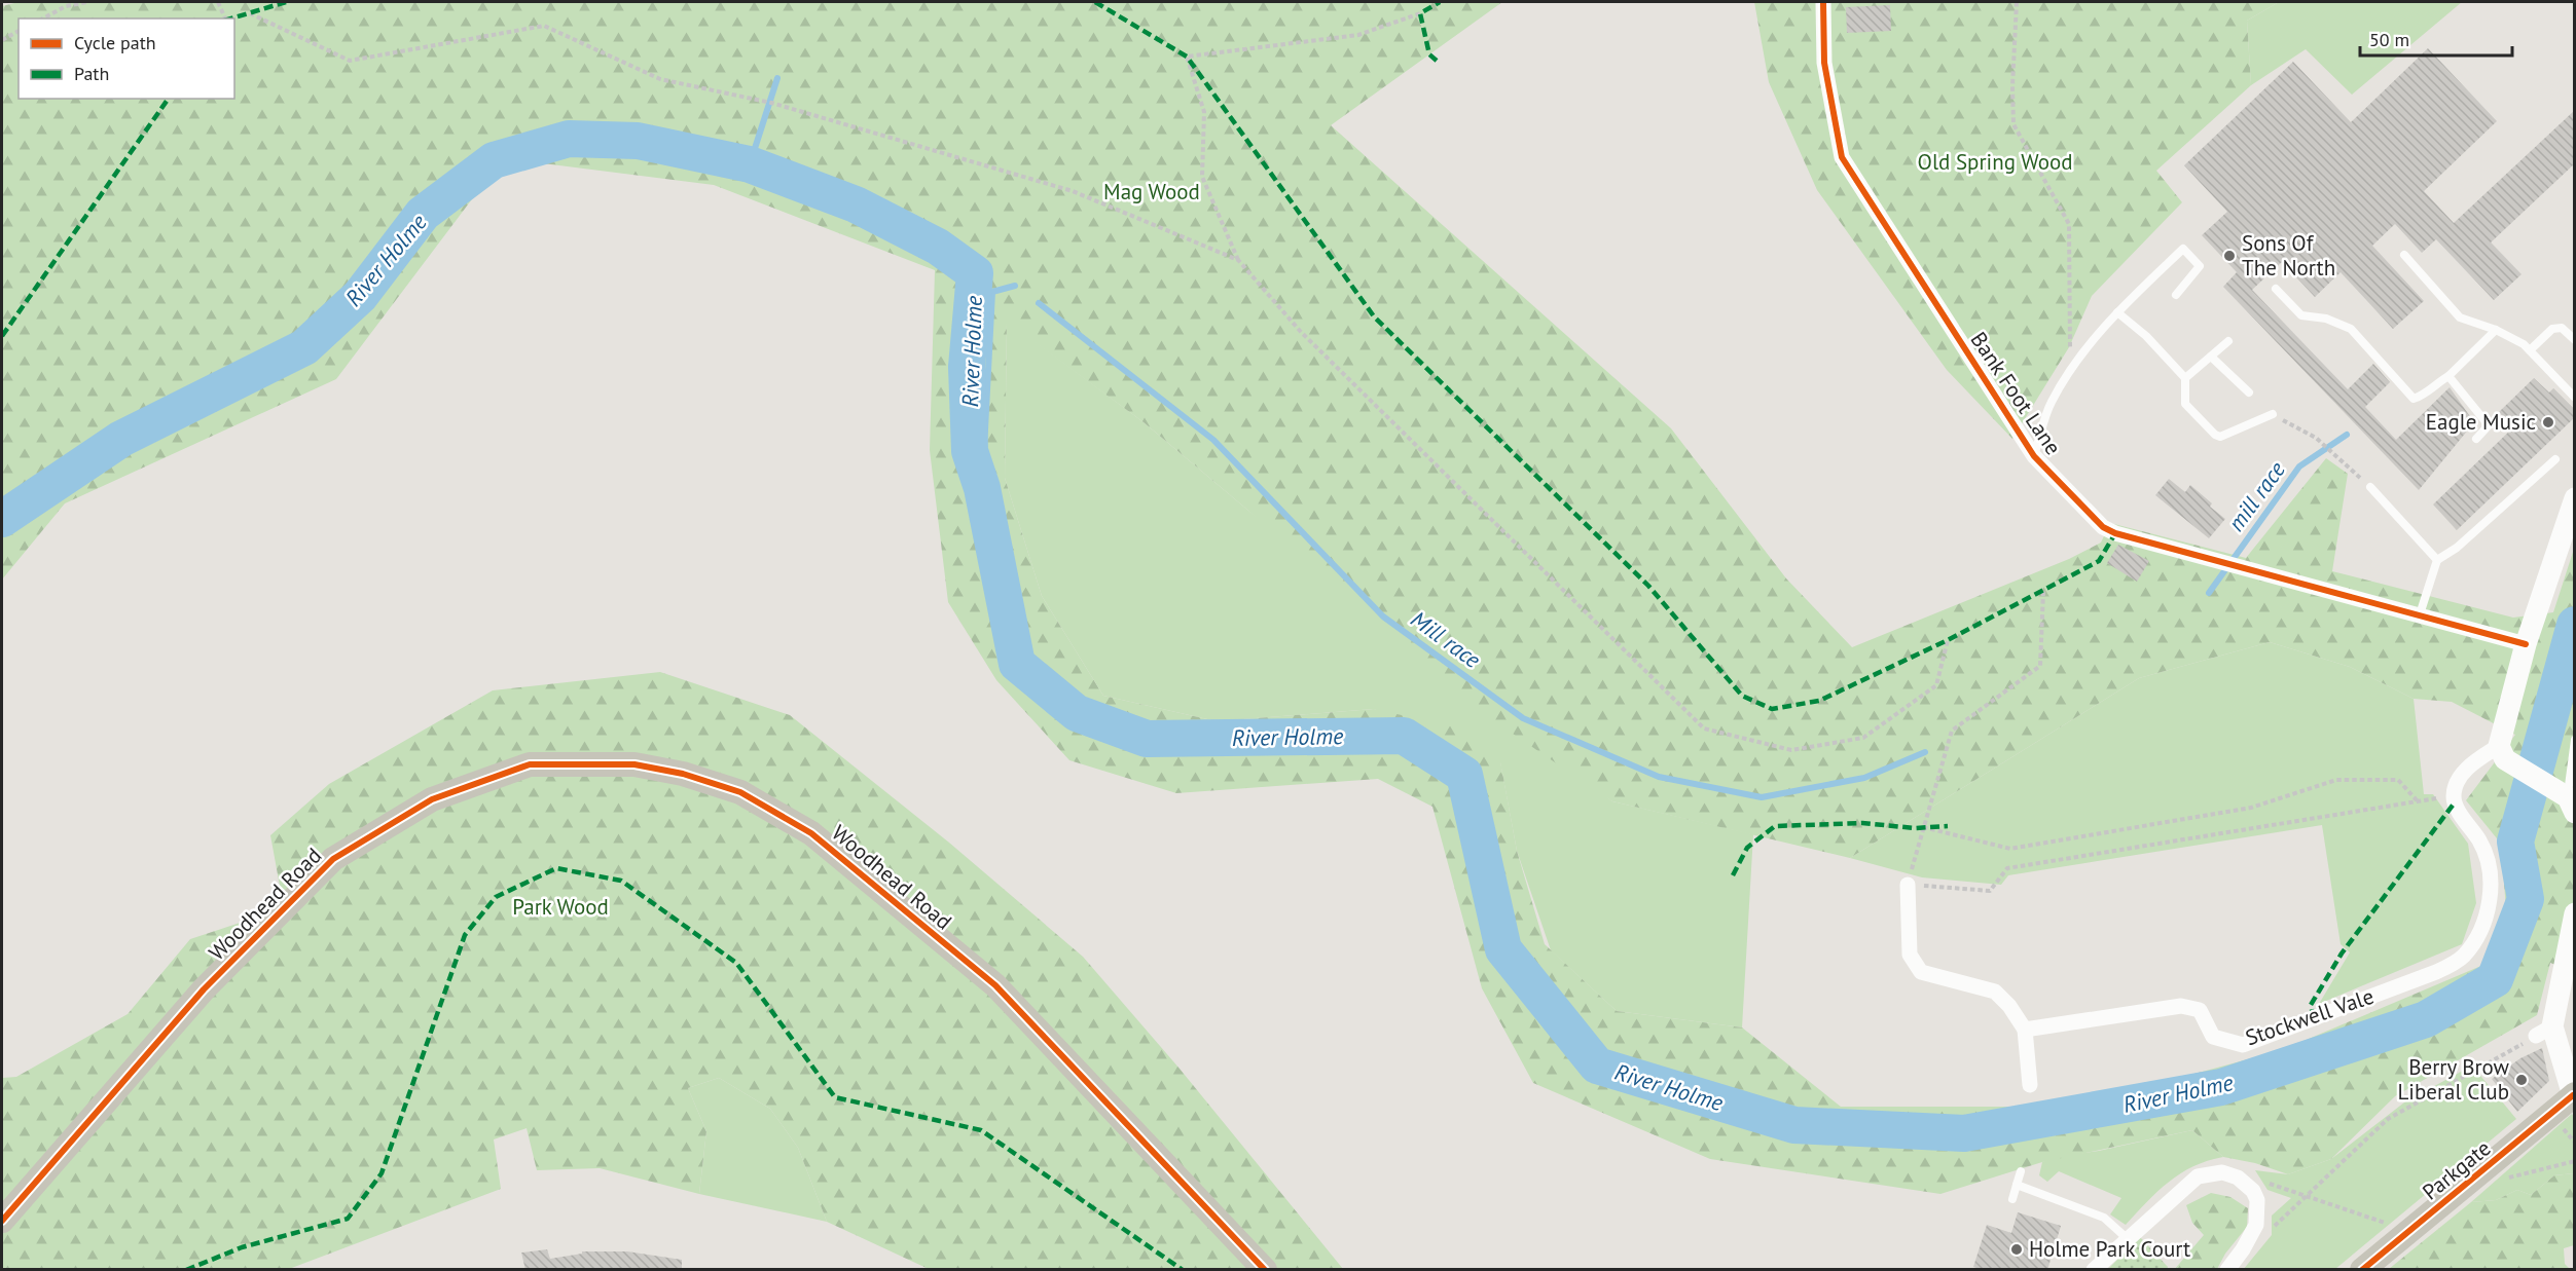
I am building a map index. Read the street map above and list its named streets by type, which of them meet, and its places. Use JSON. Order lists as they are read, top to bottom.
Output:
{
  "streets": {
    "main road": ["Woodhead Road", "Parkgate"],
    "street": ["Bank Foot Lane", "Stockwell Vale"]
  },
  "water": ["River Holme", "mill race", "Mill race"],
  "parks": ["Old Spring Wood", "Mag Wood", "Park Wood"],
  "places": [
    "Sons Of The North",
    "Eagle Music",
    "Berry Brow Liberal Club",
    "Holme Park Court"
  ],
  "legend": ["Cycle path", "Path"],
  "scale_bar": "50 m"
}
